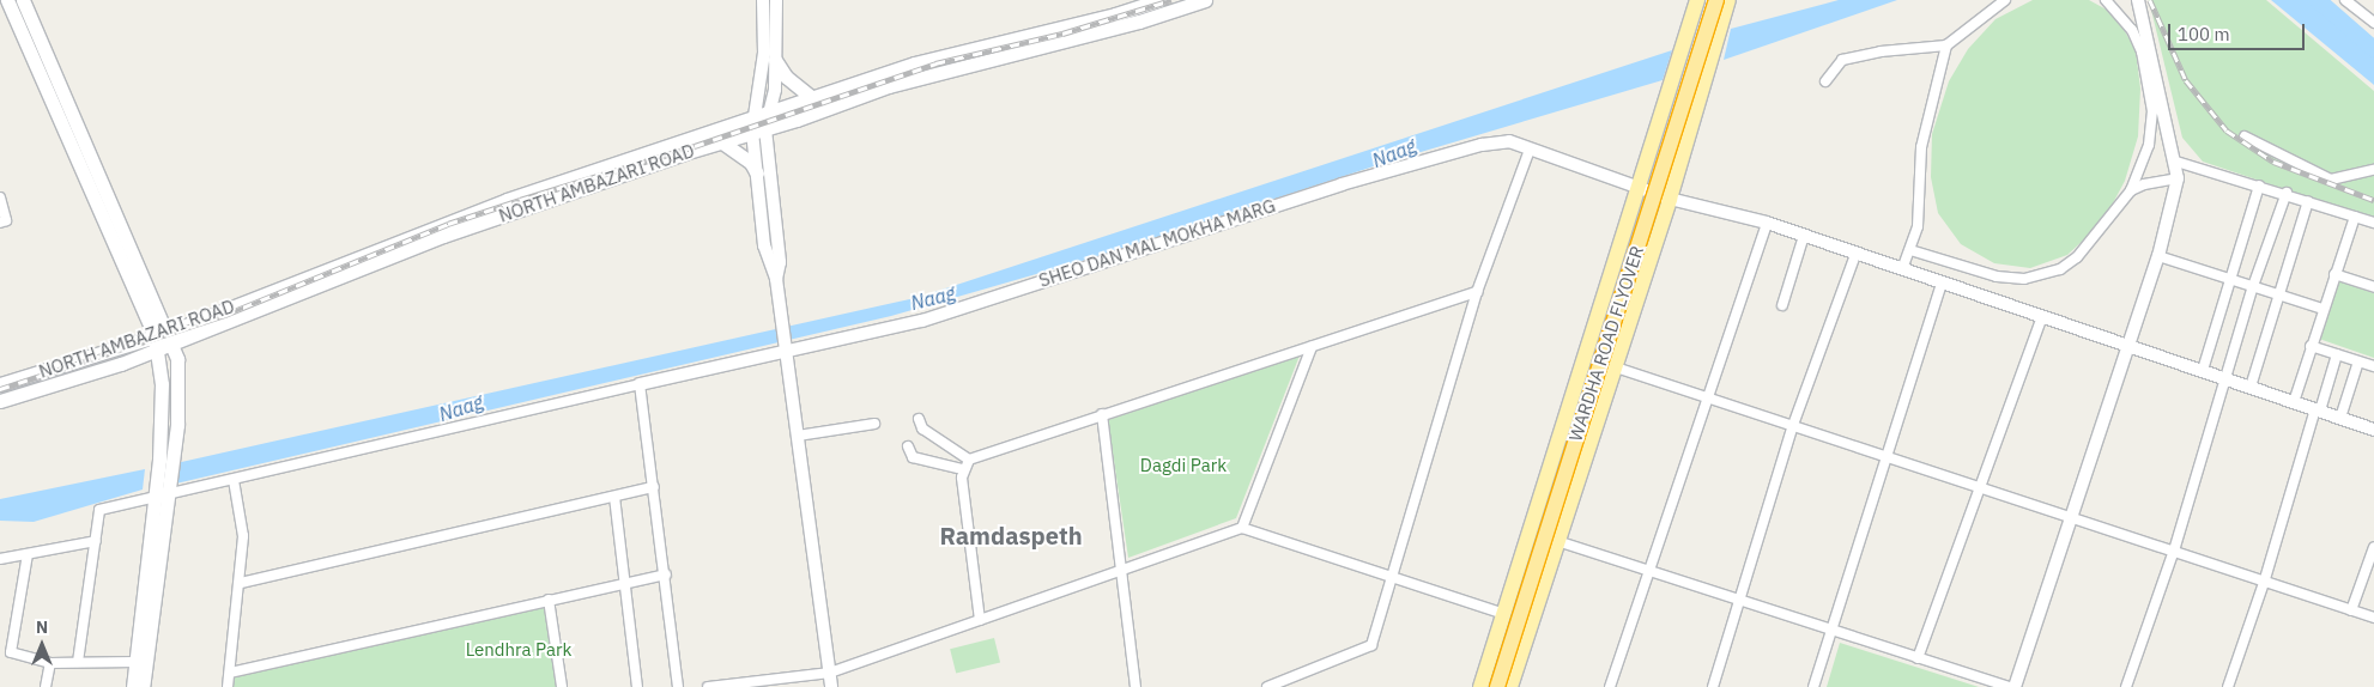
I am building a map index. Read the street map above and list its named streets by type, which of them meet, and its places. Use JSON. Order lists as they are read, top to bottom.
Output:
{
  "streets": {
    "highway": ["WARDHA ROAD FLYOVER"],
    "main road": ["NORTH AMBAZARI ROAD"],
    "street": ["SHEO DAN MAL MOKHA MARG"]
  },
  "districts": ["Ramdaspeth"],
  "water": ["Naag"],
  "parks": ["Dagdi Park", "Lendhra Park"],
  "scale_bar": "100 m",
  "north": "top"
}
